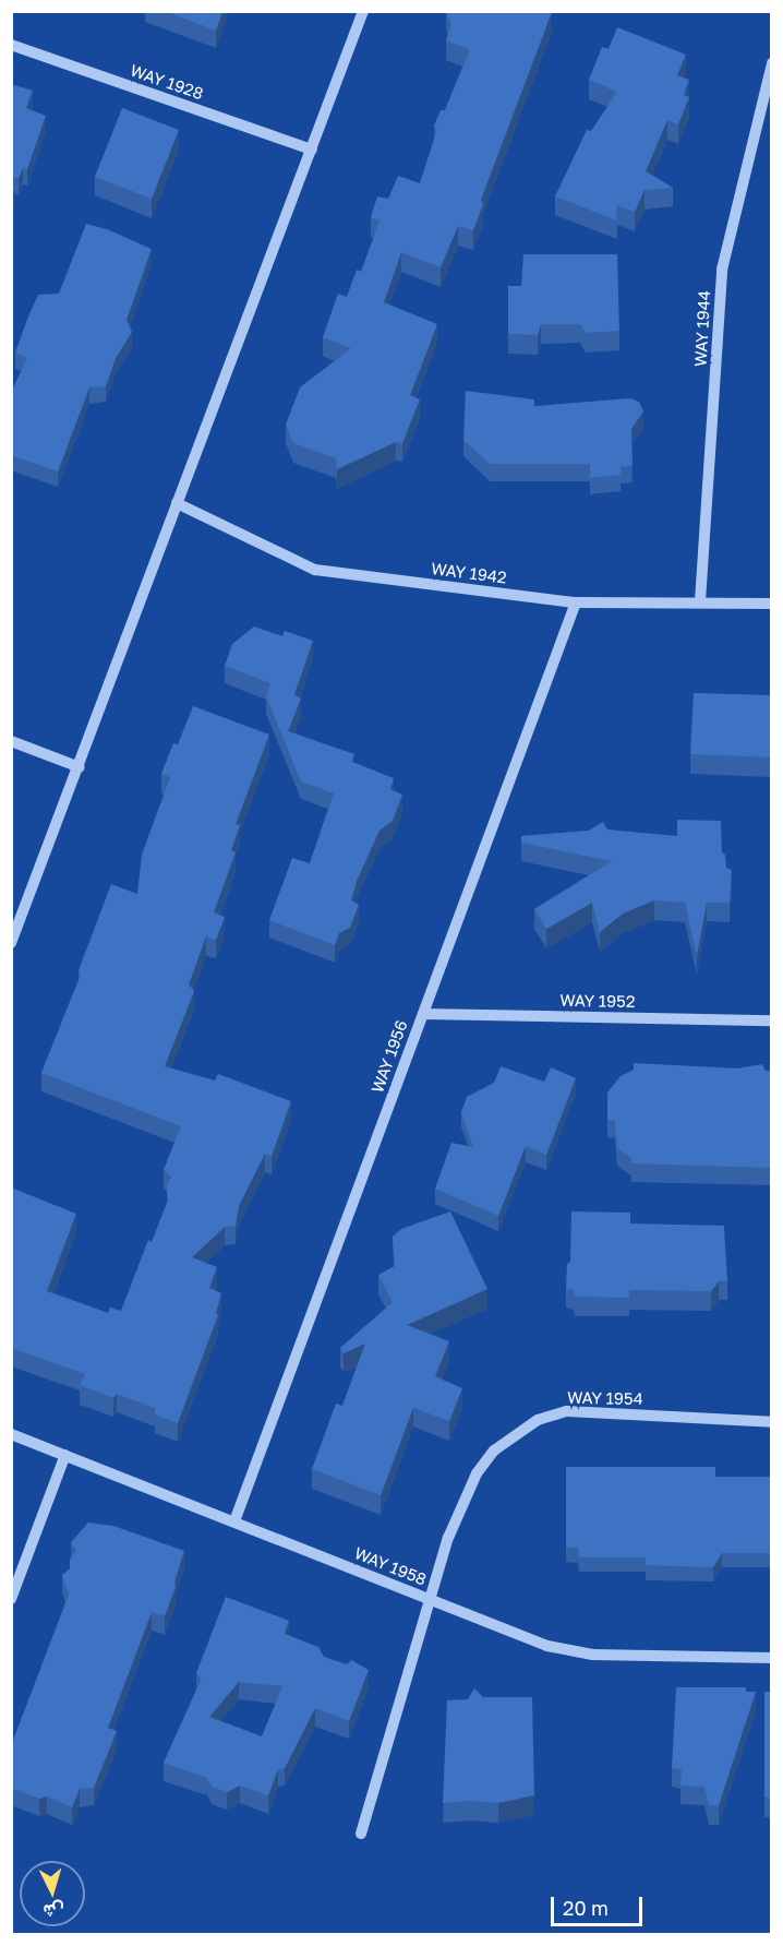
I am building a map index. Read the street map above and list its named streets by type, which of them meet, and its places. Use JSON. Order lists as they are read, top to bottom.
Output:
{
  "streets": {
    "street": [
      "WAY 1928",
      "WAY 1944",
      "WAY 1942",
      "WAY 1952",
      "WAY 1956",
      "WAY 1954",
      "WAY 1958"
    ]
  },
  "crossings": [
    ["WAY 1944", "WAY 1942"],
    ["WAY 1942", "WAY 1956"],
    ["WAY 1952", "WAY 1956"],
    ["WAY 1956", "WAY 1958"],
    ["WAY 1954", "WAY 1958"]
  ],
  "scale_bar": "20 m",
  "north": "bottom"
}
